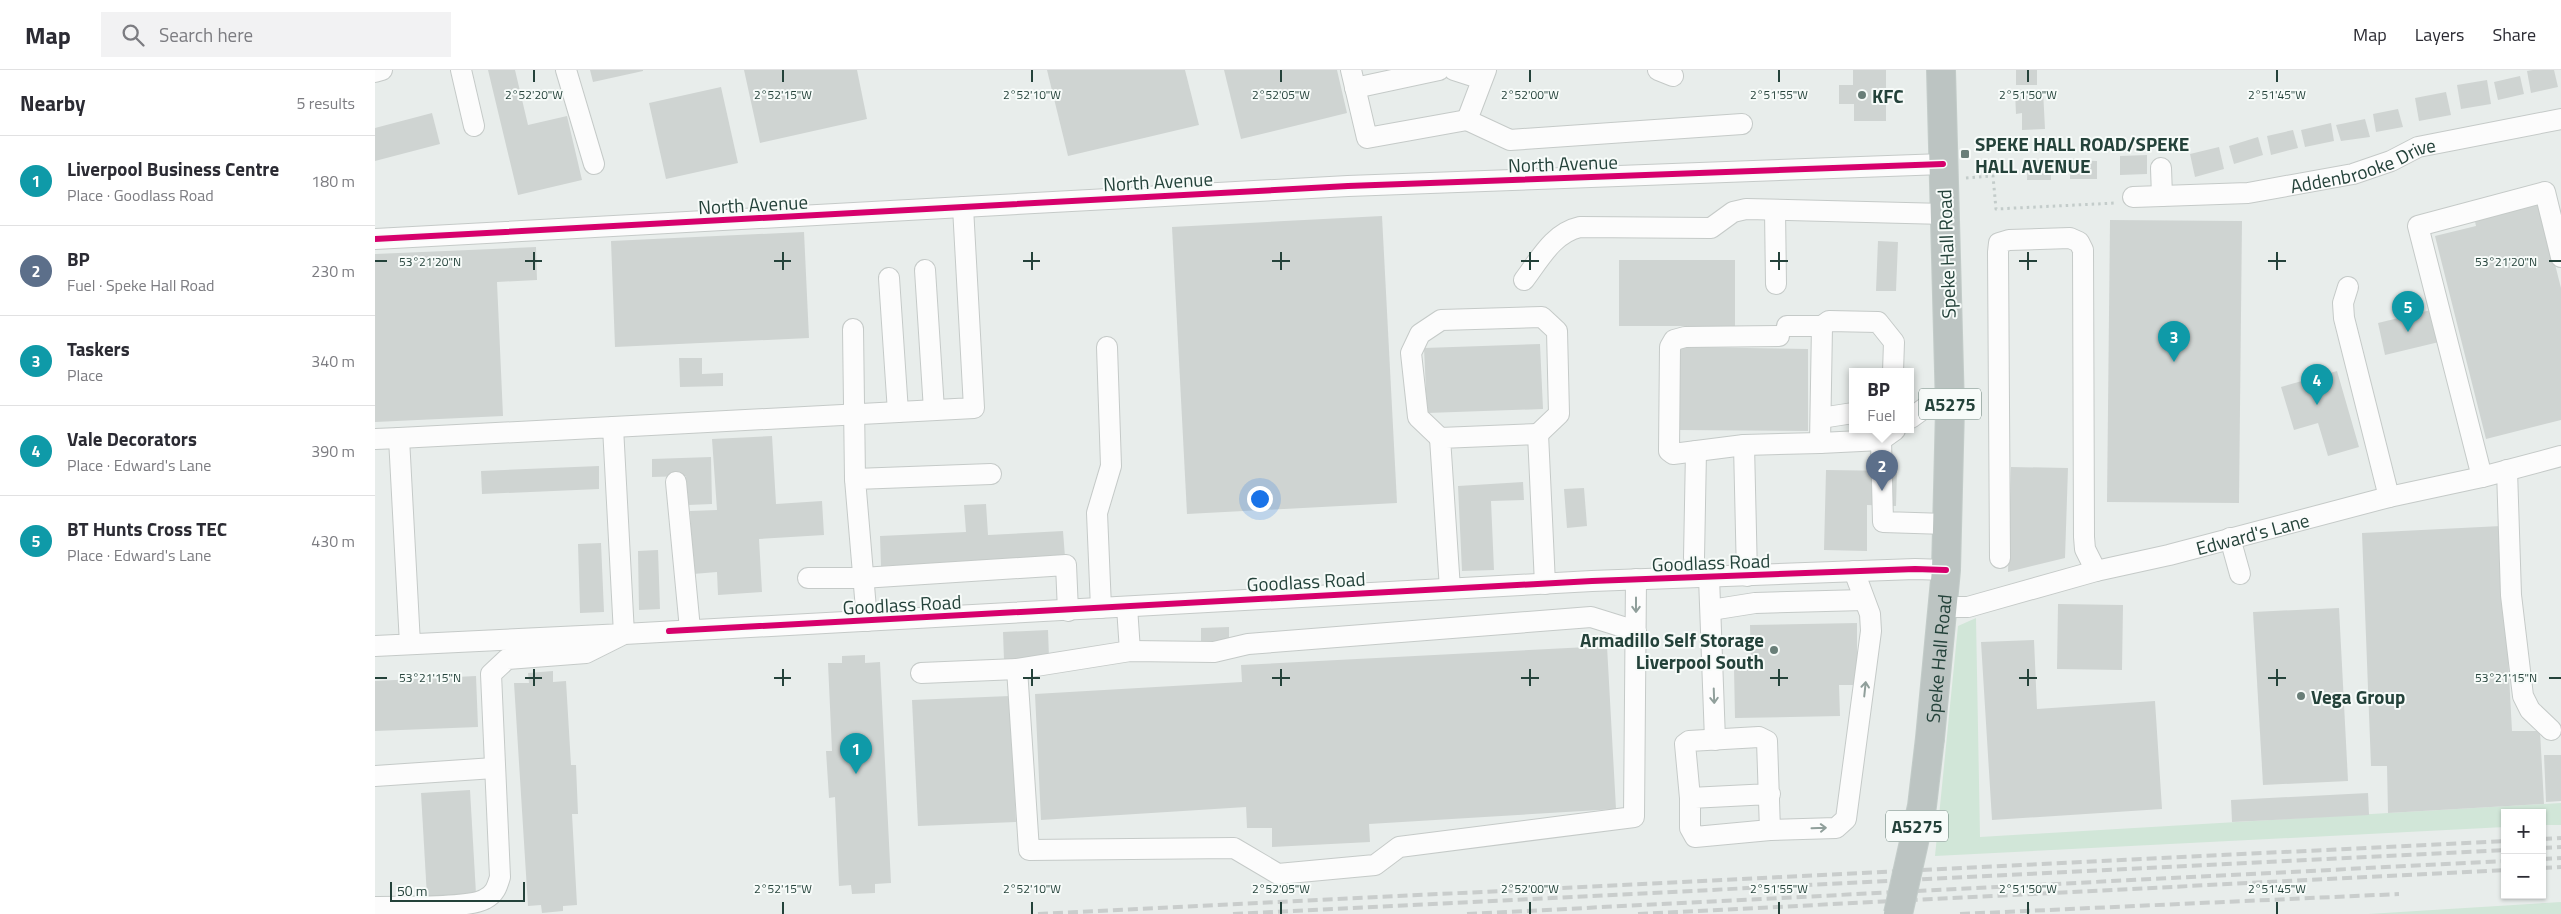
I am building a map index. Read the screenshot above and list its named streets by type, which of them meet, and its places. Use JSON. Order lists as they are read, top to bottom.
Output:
{
  "streets": {
    "highway": ["Speke Hall Road", "A5275"],
    "street": [
      "North Avenue",
      "Addenbrooke Drive",
      "Edward's Lane",
      "Goodlass Road"
    ]
  },
  "crossings": [
    ["North Avenue", "Speke Hall Road"],
    ["Speke Hall Road", "Edward's Lane"],
    ["Speke Hall Road", "Goodlass Road"]
  ],
  "places": {
    "other": ["KFC", "Armadillo Self Storage Liverpool South", "Vega Group"],
    "transit": ["SPEKE HALL ROAD/SPEKE HALL AVENUE"]
  },
  "scale_bar": "50 m",
  "page": {
    "header": "Map",
    "search": "Search here",
    "nav": ["Map", "Layers", "Share"],
    "heading": ["Nearby", "5 results"],
    "list": [
      {
        "mark": "1",
        "name": "Liverpool Business Centre",
        "note": "Place · Goodlass Road",
        "value": "180 m"
      },
      {
        "mark": "2",
        "name": "BP",
        "note": "Fuel · Speke Hall Road",
        "value": "230 m"
      },
      {
        "mark": "3",
        "name": "Taskers",
        "note": "Place",
        "value": "340 m"
      },
      {
        "mark": "4",
        "name": "Vale Decorators",
        "note": "Place · Edward's Lane",
        "value": "390 m"
      },
      {
        "mark": "5",
        "name": "BT Hunts Cross TEC",
        "note": "Place · Edward's Lane",
        "value": "430 m"
      }
    ],
    "pins": [
      "5",
      "3",
      "4",
      "2",
      "1"
    ],
    "popup": ["BP", "Fuel"],
    "map_buttons": ["+", "−"],
    "scale": "50 m"
  },
  "coordinates": [
    "2°52'20\"W",
    "2°52'15\"W",
    "2°52'10\"W",
    "2°52'05\"W",
    "2°52'00\"W",
    "2°51'55\"W",
    "2°51'50\"W",
    "2°51'45\"W",
    "53°21'20\"N",
    "53°21'15\"N"
  ]
}
